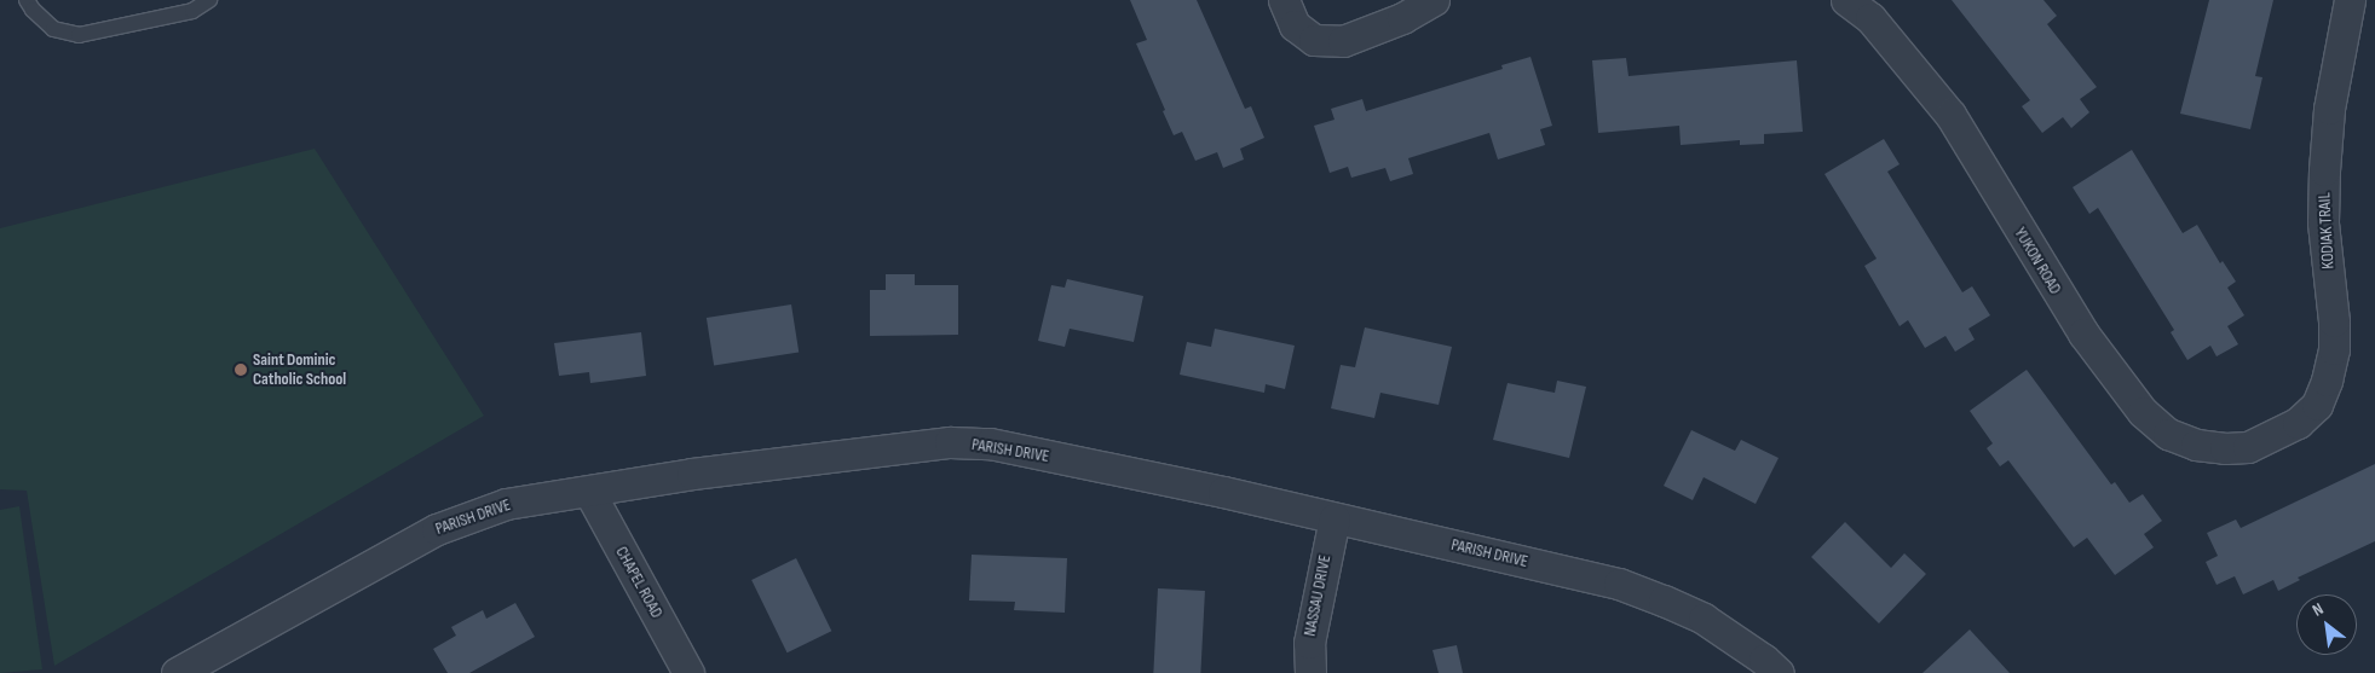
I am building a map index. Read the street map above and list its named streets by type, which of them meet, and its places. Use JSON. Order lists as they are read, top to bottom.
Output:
{
  "streets": {
    "street": [
      "KODIAK TRAIL",
      "YUKON ROAD",
      "PARISH DRIVE",
      "CHAPEL ROAD",
      "NASSAU DRIVE"
    ]
  },
  "crossings": [
    ["KODIAK TRAIL", "YUKON ROAD"],
    ["PARISH DRIVE", "CHAPEL ROAD"],
    ["PARISH DRIVE", "NASSAU DRIVE"]
  ],
  "places": ["Saint Dominic Catholic School"],
  "north": "top left"
}
